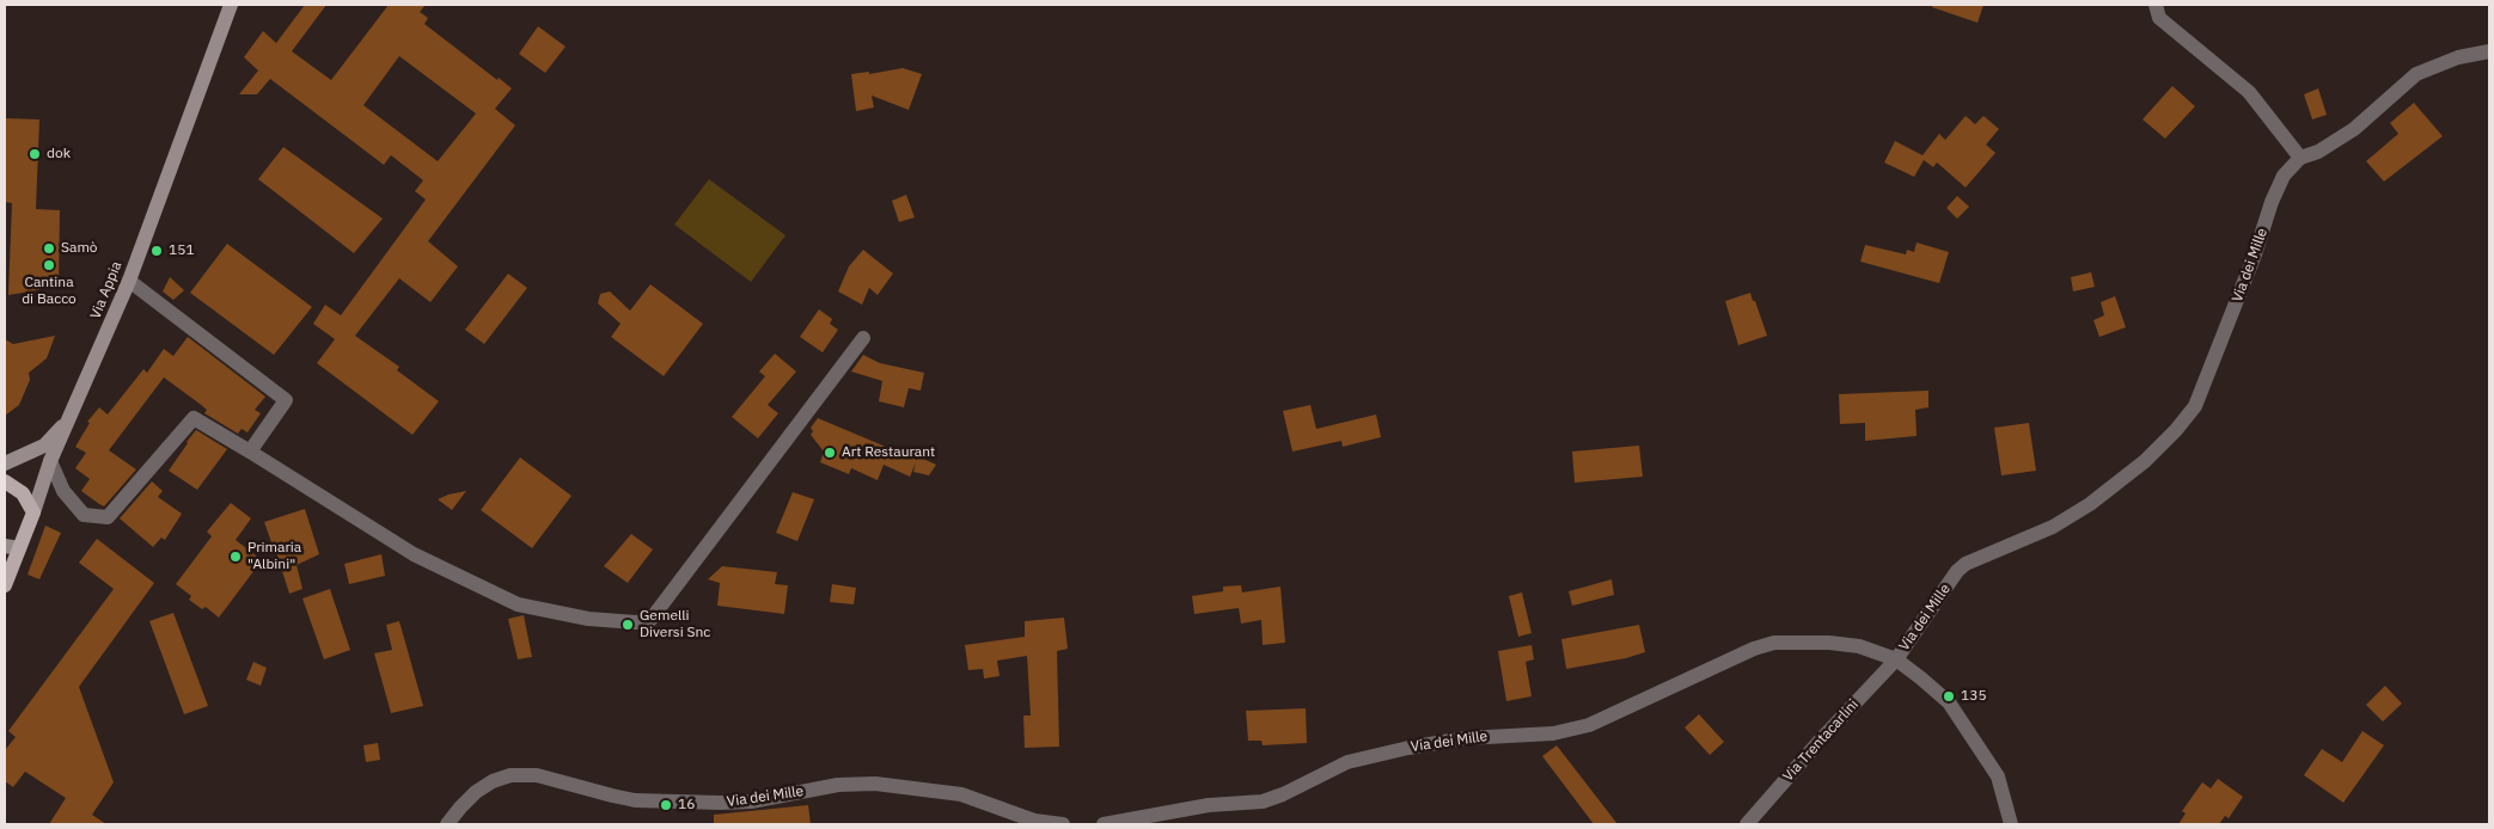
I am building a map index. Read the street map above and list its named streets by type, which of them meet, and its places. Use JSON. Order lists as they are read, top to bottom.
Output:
{
  "streets": {
    "main road": ["Via Appia"],
    "street": ["Via dei Mille", "Via Trentacarlini"]
  },
  "crossings": [
    ["Via dei Mille", "Via Trentacarlini"]
  ],
  "places": [
    "dok",
    "Samò",
    "151",
    "Cantina di Bacco",
    "Art Restaurant",
    "Primaria \"Albini\"",
    "Gemelli Diversi Snc",
    "135",
    "16"
  ]
}
